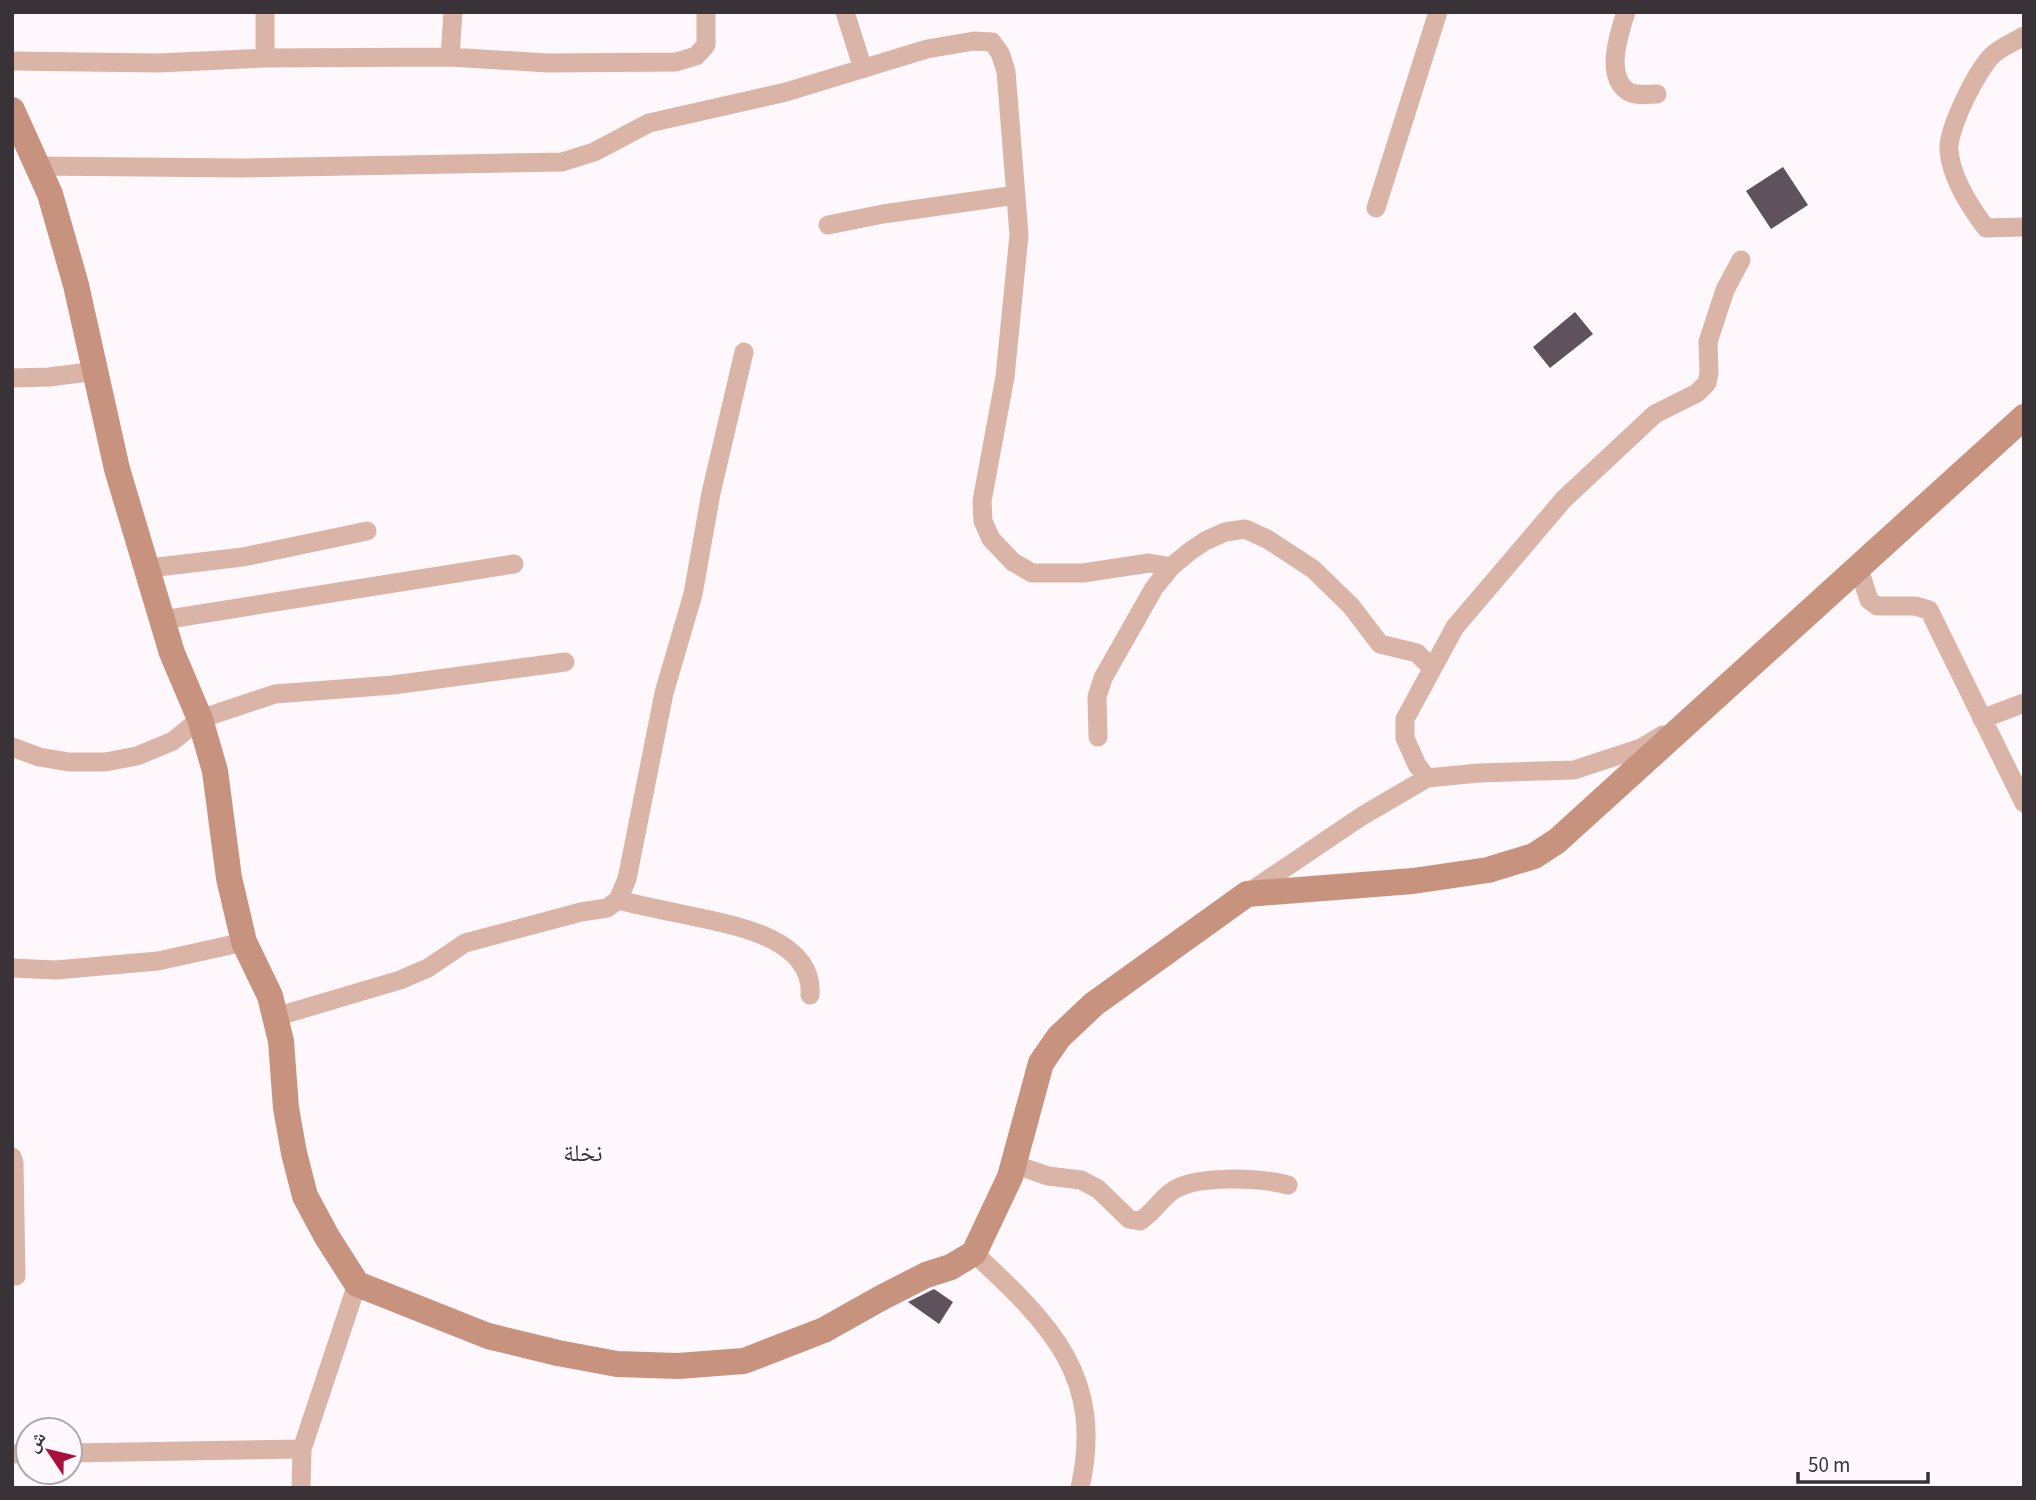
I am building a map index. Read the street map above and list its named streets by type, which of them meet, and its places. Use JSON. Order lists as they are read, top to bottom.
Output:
{
  "districts": ["نخلة"],
  "scale_bar": "50 m",
  "north": "top left"
}
